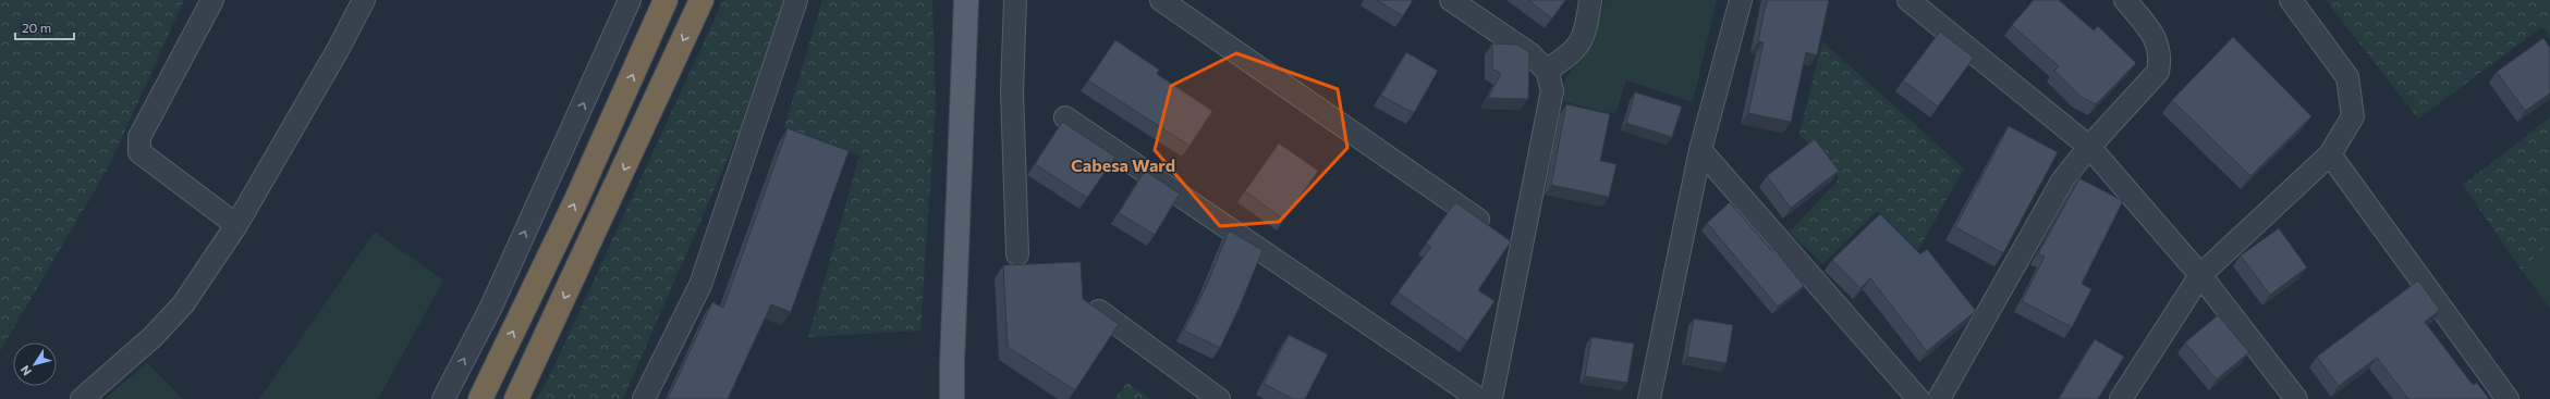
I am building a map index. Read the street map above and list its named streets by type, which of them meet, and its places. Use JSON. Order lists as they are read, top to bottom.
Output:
{
  "districts": ["Cabesa Ward"],
  "scale_bar": "20 m",
  "north": "bottom left"
}
